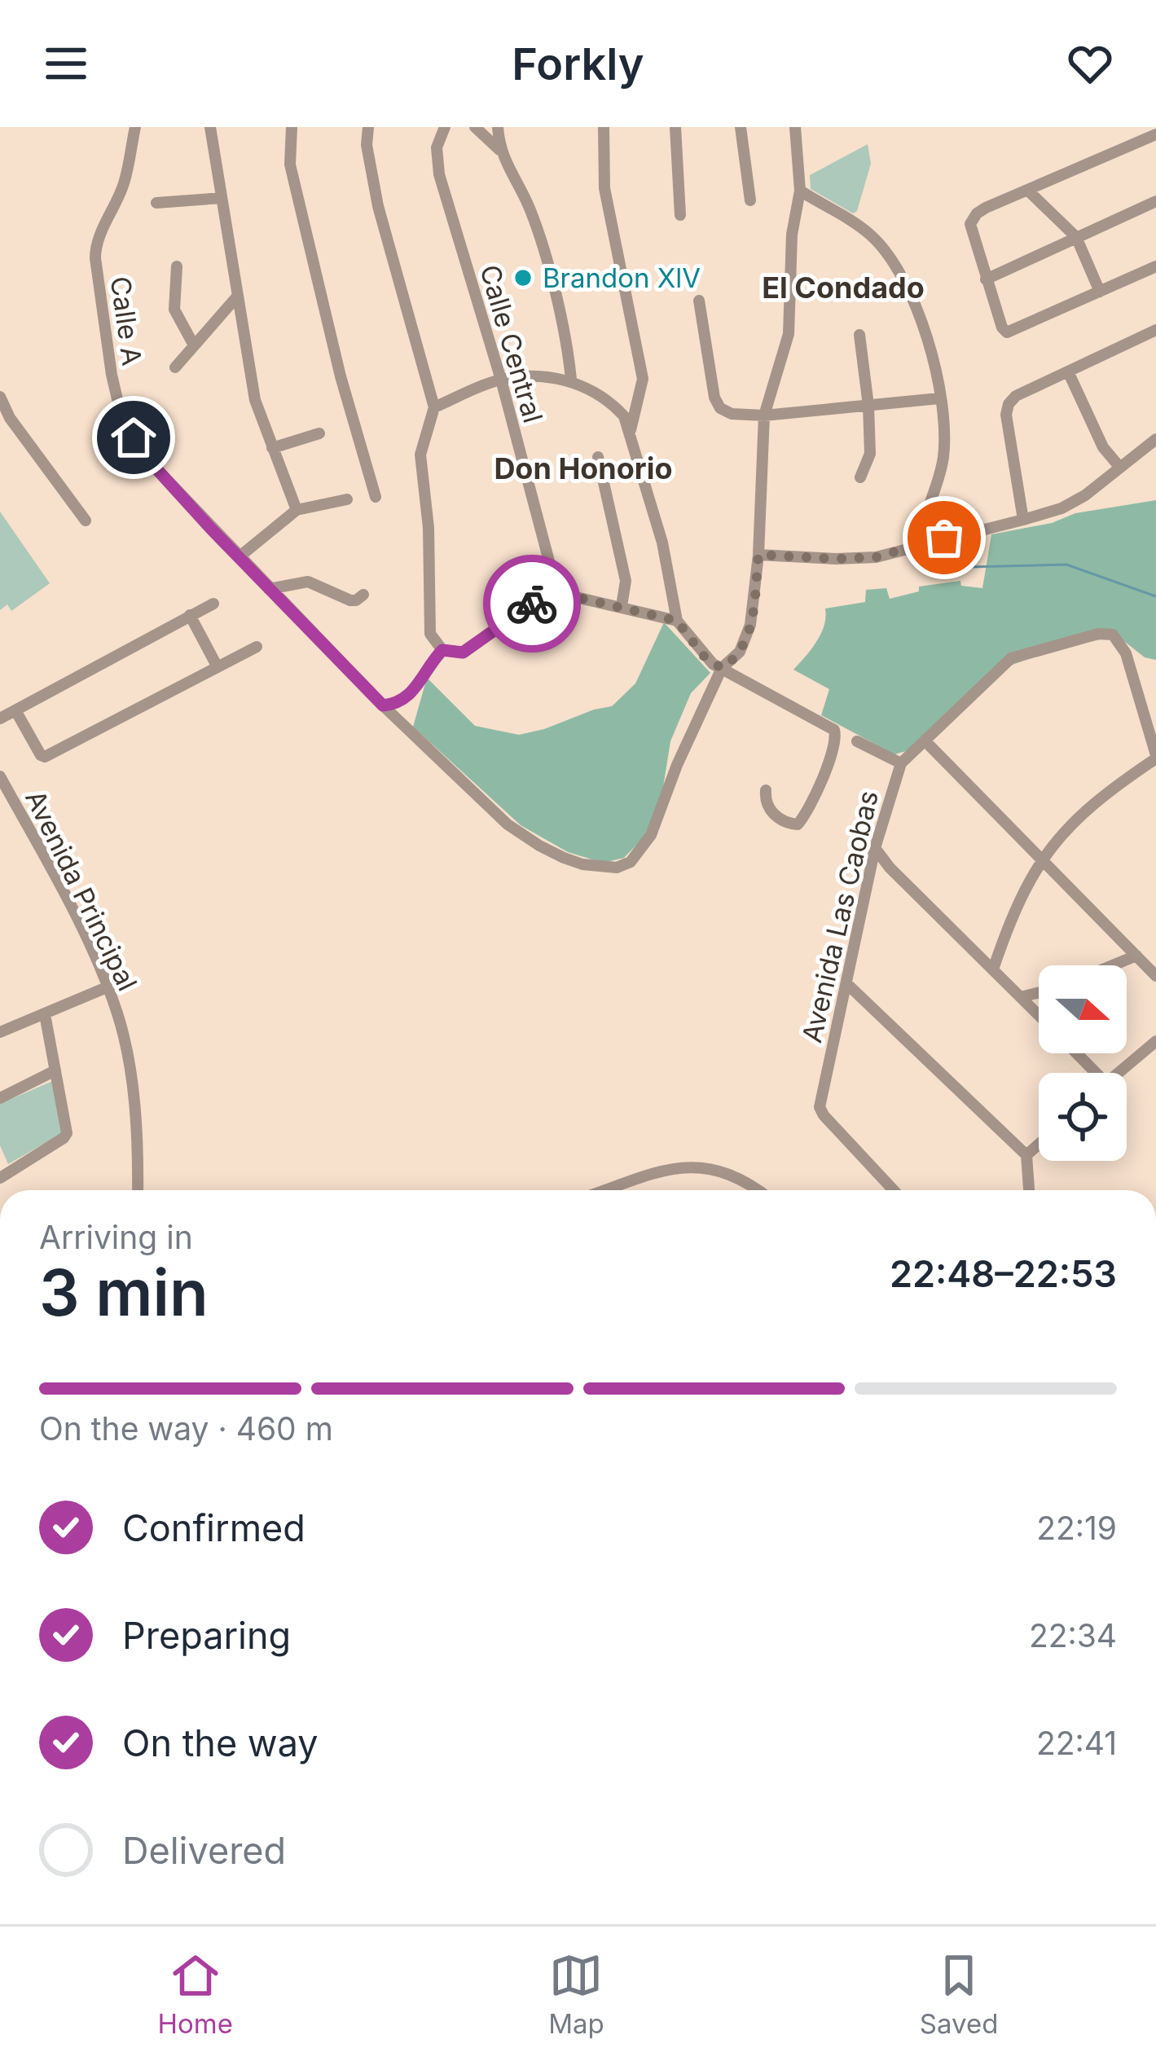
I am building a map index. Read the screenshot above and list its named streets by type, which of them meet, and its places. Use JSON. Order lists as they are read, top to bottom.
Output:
{
  "streets": {
    "street": [
      "Calle A",
      "Calle Central",
      "Avenida Principal",
      "Avenida Las Caobas"
    ]
  },
  "districts": ["El Condado", "Don Honorio"],
  "places": ["Brandon XlV"],
  "north": "right",
  "page": {
    "header": "Forkly",
    "heading": ["3 min", "Arriving in", "22:48–22:53"],
    "bar": "On the way · 460 m",
    "list": [
      ["Confirmed", "22:19"],
      ["Preparing", "22:34"],
      ["On the way", "22:41"],
      "Delivered"
    ],
    "tabs": ["Home", "Map", "Saved"]
  }
}
